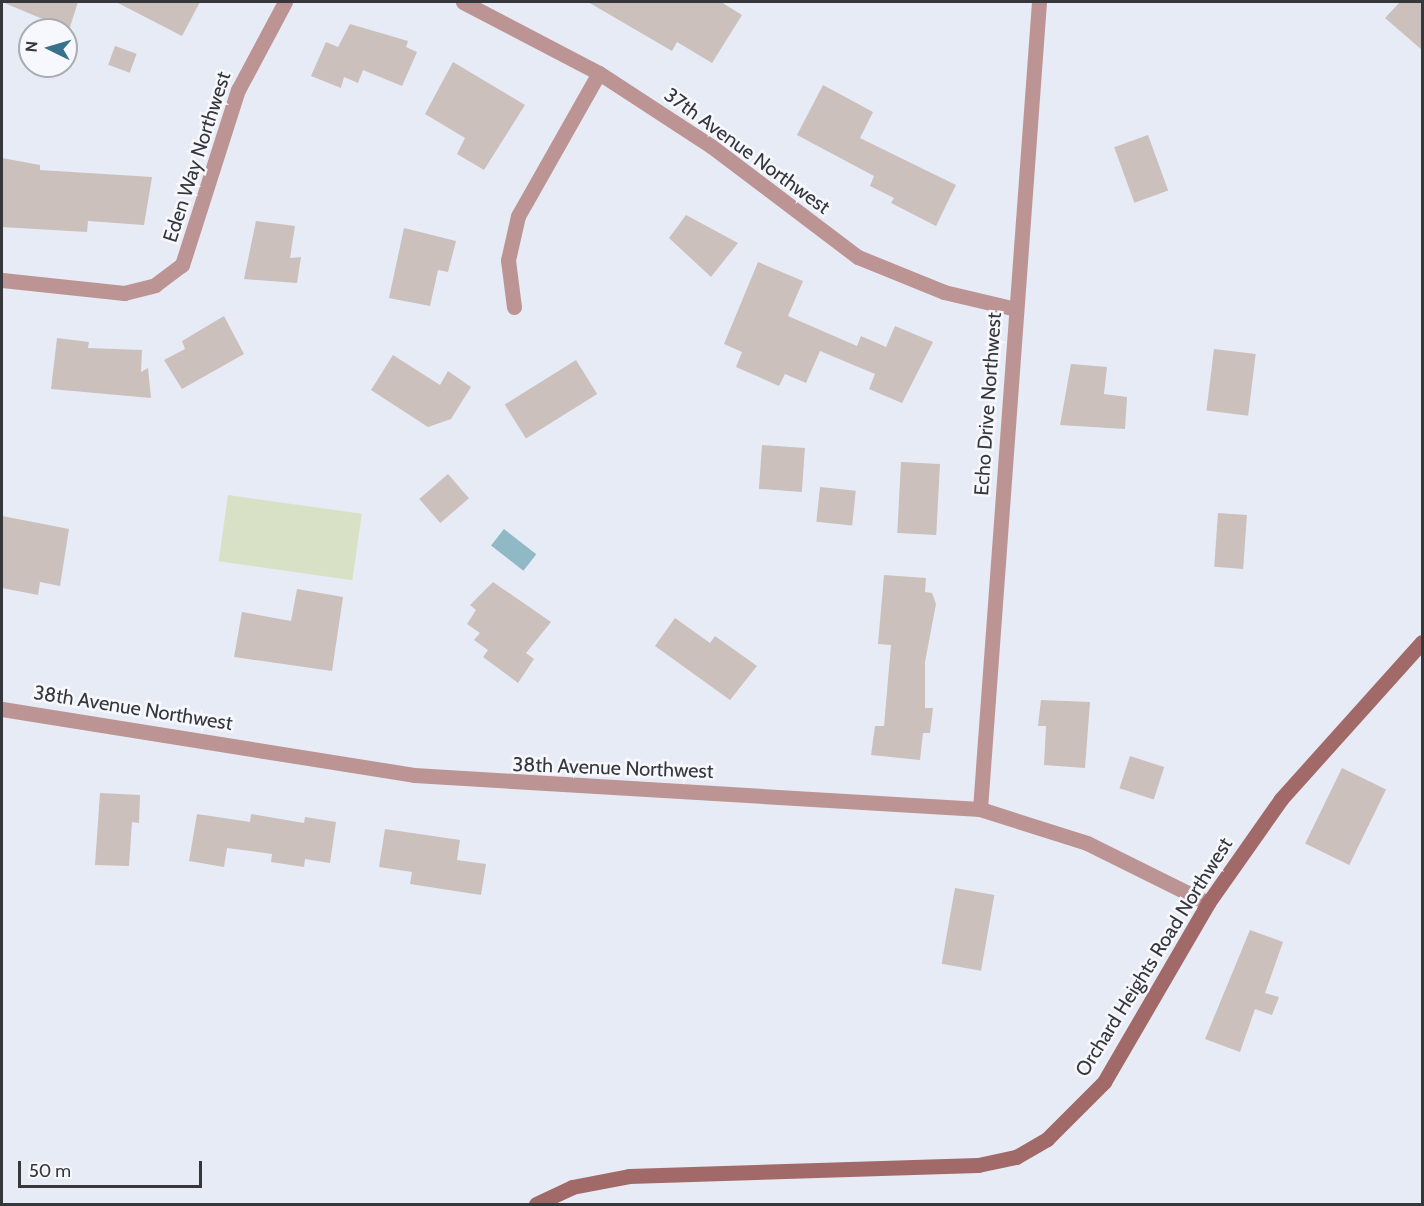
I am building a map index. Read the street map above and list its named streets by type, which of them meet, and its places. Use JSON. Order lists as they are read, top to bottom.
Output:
{
  "streets": {
    "street": [
      "37th Avenue Northwest",
      "Eden Way Northwest",
      "Echo Drive Northwest",
      "38th Avenue Northwest",
      "Orchard Heights Road Northwest"
    ]
  },
  "crossings": [
    ["37th Avenue Northwest", "Echo Drive Northwest"],
    ["Echo Drive Northwest", "38th Avenue Northwest"],
    ["38th Avenue Northwest", "Orchard Heights Road Northwest"]
  ],
  "scale_bar": "50 m",
  "north": "left"
}
